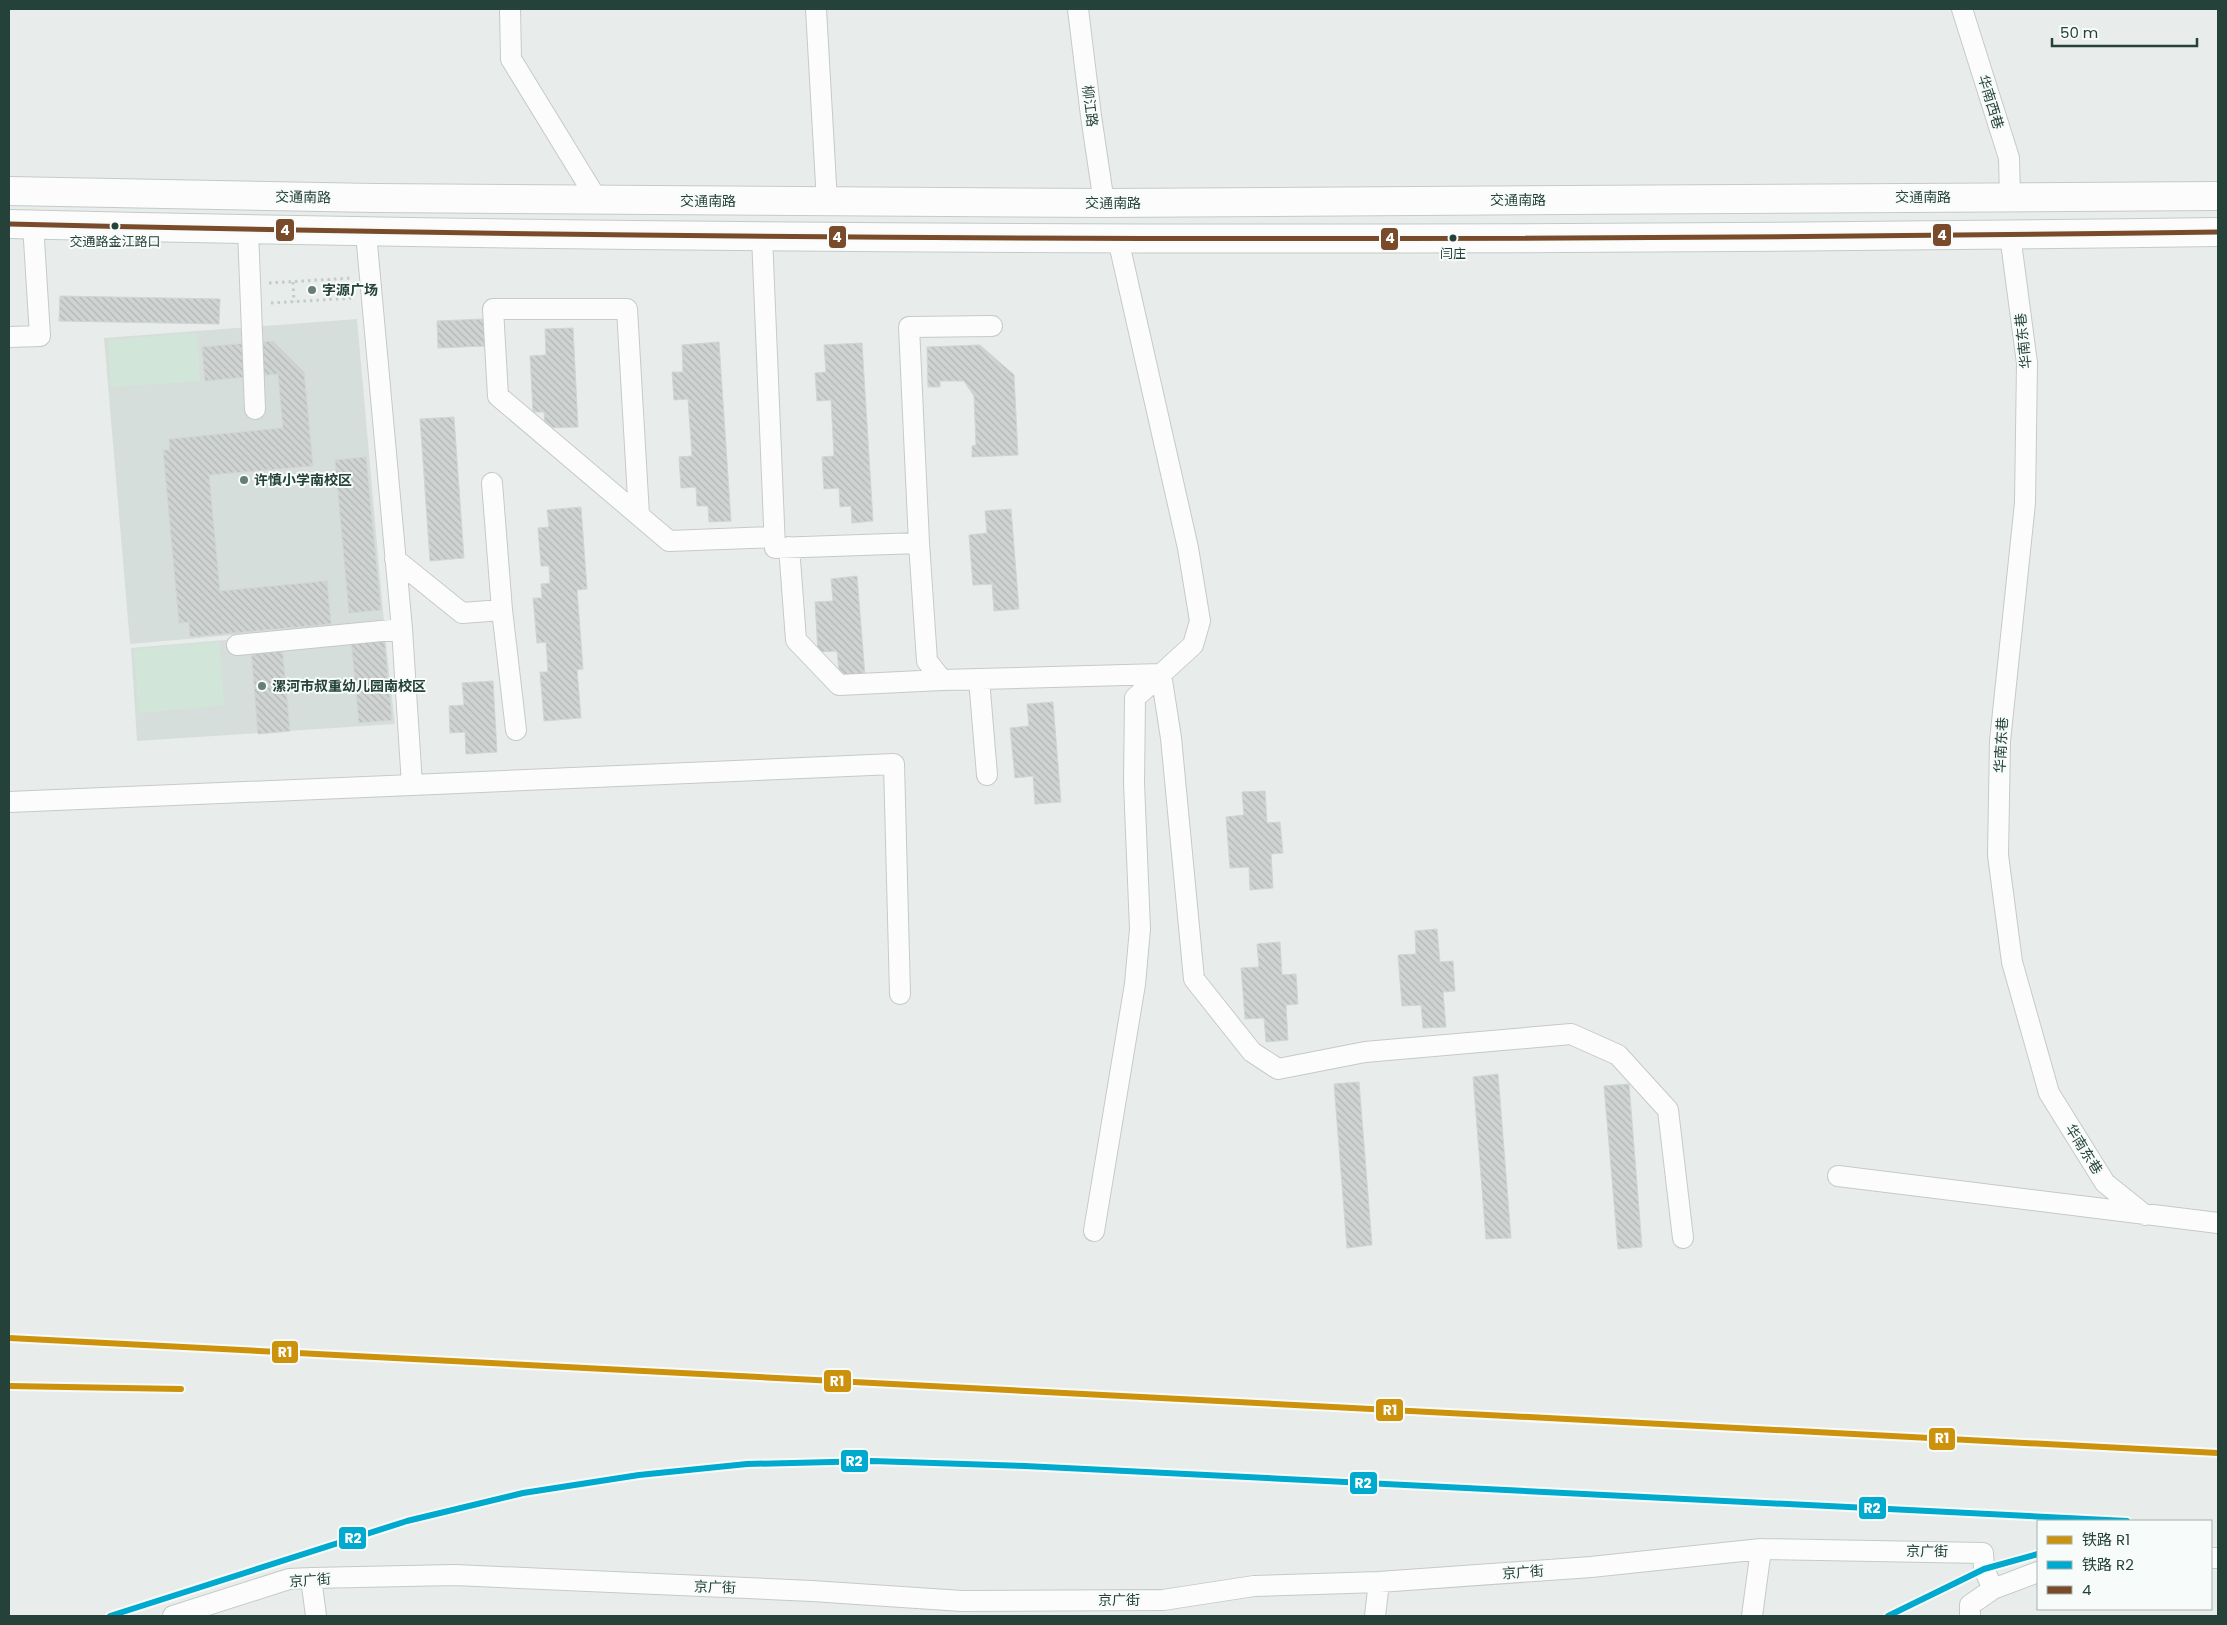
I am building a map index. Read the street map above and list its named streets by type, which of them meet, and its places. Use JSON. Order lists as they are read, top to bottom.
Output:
{
  "streets": {
    "main road": ["交通南路"],
    "street": [
      "华南西巷",
      "柳江路",
      "华南东巷",
      "京广街"
    ]
  },
  "crossings": [
    ["华南西巷", "交通南路"],
    ["柳江路", "交通南路"]
  ],
  "places": [
    "交通路金江路口",
    "闫庄",
    "字源广场",
    "许慎小学南校区",
    "漯河市叔重幼儿园南校区"
  ],
  "lines": ["transit line 4", "rail line R1", "rail line R2"],
  "legend": ["铁路 R1", "铁路 R2", "4"],
  "scale_bar": "50 m"
}
